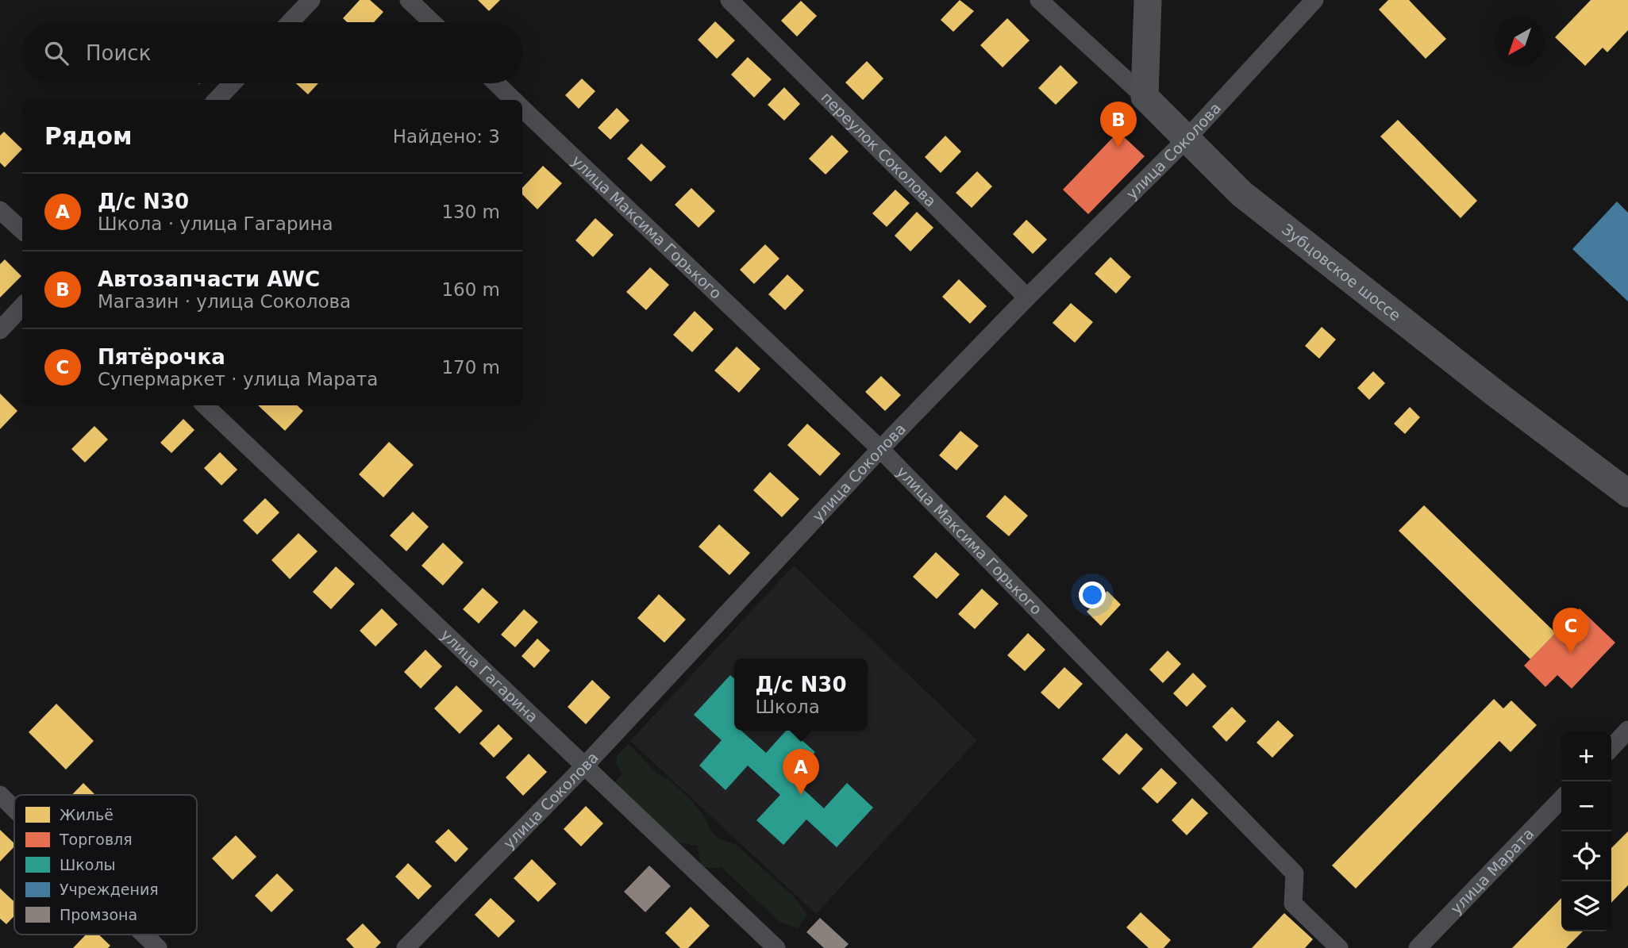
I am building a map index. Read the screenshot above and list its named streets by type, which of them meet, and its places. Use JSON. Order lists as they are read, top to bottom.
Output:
{
  "streets": {
    "main road": ["Зубцовское шоссе"],
    "street": [
      "переулок Соколова",
      "улица Соколова",
      "улица Максима Горького",
      "улица Гагарина",
      "улица Марата"
    ]
  },
  "crossings": [
    ["переулок Соколова", "улица Соколова"],
    ["улица Соколова", "улица Максима Горького"],
    ["улица Соколова", "Зубцовское шоссе"],
    ["улица Соколова", "улица Гагарина"]
  ],
  "legend": [
    "Жильё",
    "Торговля",
    "Школы",
    "Учреждения",
    "Промзона"
  ],
  "north": "bottom left",
  "page": {
    "search": "Поиск",
    "heading": ["Рядом", "Найдено: 3"],
    "pins": ["B", "C", "A"],
    "list": [
      {
        "mark": "A",
        "name": "Д/с N30",
        "note": "Школа · улица Гагарина",
        "value": "130 m"
      },
      {
        "mark": "B",
        "name": "Автозапчасти AWC",
        "note": "Магазин · улица Соколова",
        "value": "160 m"
      },
      {
        "mark": "C",
        "name": "Пятёрочка",
        "note": "Супермаркет · улица Марата",
        "value": "170 m"
      }
    ],
    "popup": ["Д/с N30", "Школа"],
    "map_buttons": ["+", "−"]
  }
}
